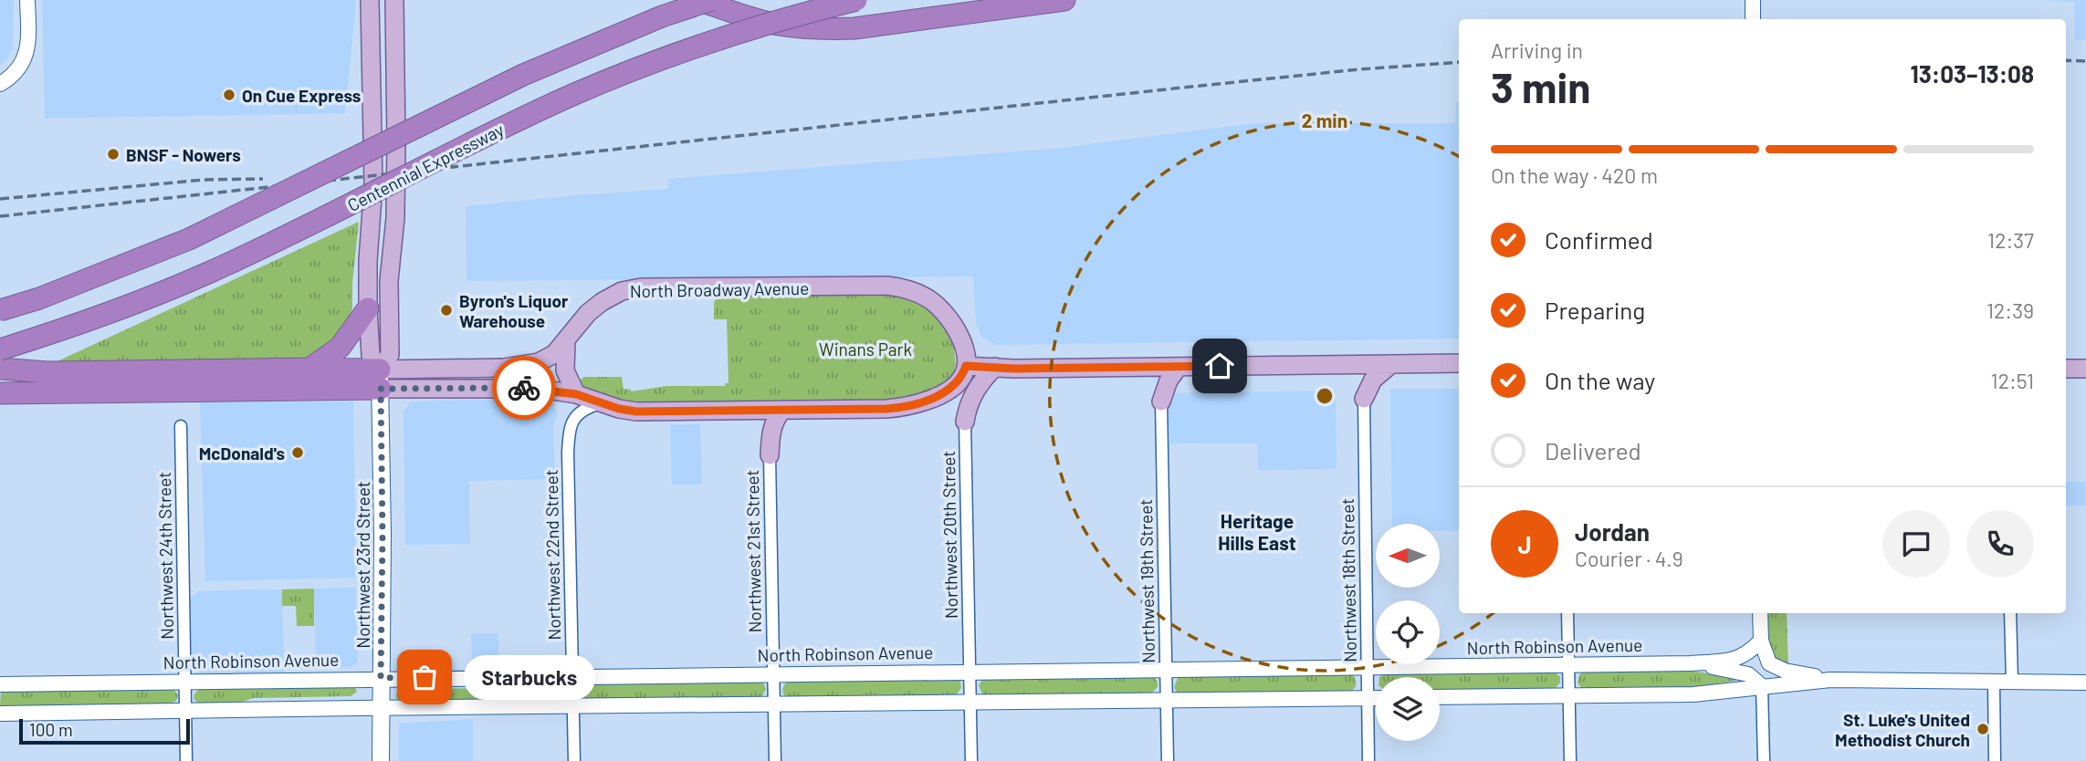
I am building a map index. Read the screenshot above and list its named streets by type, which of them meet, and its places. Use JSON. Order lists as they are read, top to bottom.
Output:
{
  "streets": {
    "highway": ["Centennial Expressway"],
    "main road": ["North Broadway Avenue", "Northwest 23rd Street"],
    "street": [
      "Northwest 20th Street",
      "Northwest 21st Street",
      "Northwest 22nd Street",
      "Northwest 24th Street",
      "Northwest 18th Street",
      "Northwest 19th Street",
      "North Robinson Avenue"
    ]
  },
  "crossings": [
    ["North Broadway Avenue", "Northwest 23rd Street"],
    ["Northwest 20th Street", "North Robinson Avenue"],
    ["Northwest 21st Street", "North Robinson Avenue"],
    ["Northwest 22nd Street", "North Robinson Avenue"],
    ["Northwest 24th Street", "North Robinson Avenue"],
    ["Northwest 23rd Street", "North Robinson Avenue"],
    ["Northwest 18th Street", "North Robinson Avenue"],
    ["Northwest 19th Street", "North Robinson Avenue"]
  ],
  "districts": ["Heritage Hills East"],
  "parks": ["Winans Park"],
  "places": [
    "On Cue Express",
    "BNSF - Nowers",
    "Byron's Liquor Warehouse",
    "McDonald's",
    "Starbucks",
    "St. Luke's United Methodist Church"
  ],
  "scale_bar": "100 m",
  "north": "left",
  "page": {
    "heading": ["3 min", "Arriving in", "13:03–13:08"],
    "panel": ["Jordan", "Courier · 4.9"],
    "bar": "On the way · 420 m",
    "list": [
      ["Confirmed", "12:37"],
      ["Preparing", "12:39"],
      ["On the way", "12:51"],
      "Delivered"
    ],
    "round": "J",
    "bubble": "Starbucks",
    "scale": "100 m"
  },
  "rings": ["2 min"]
}
